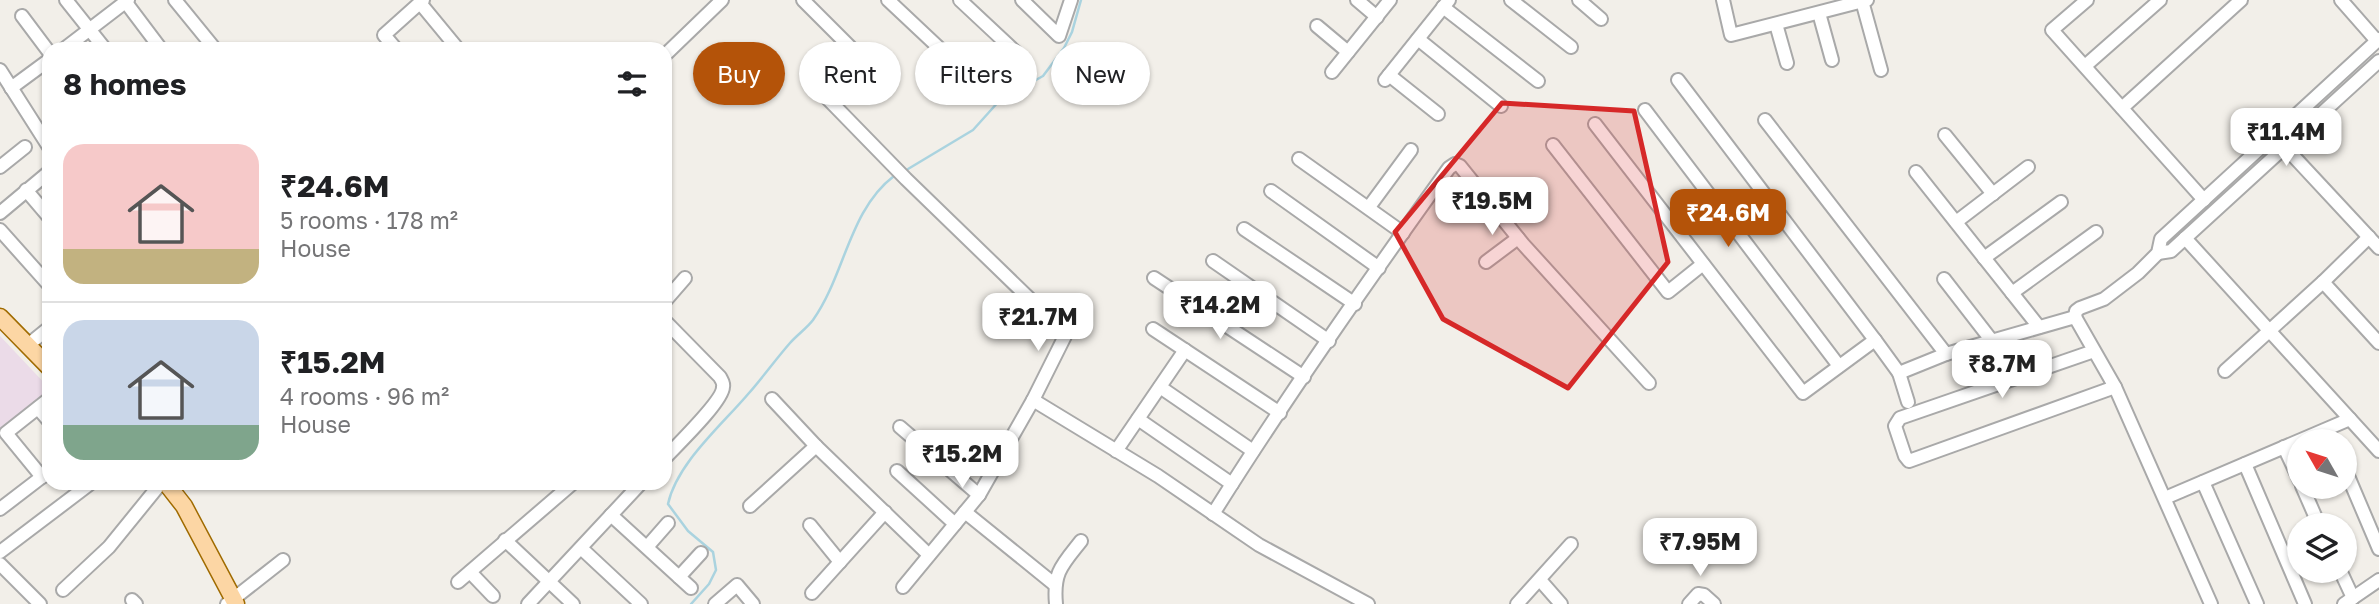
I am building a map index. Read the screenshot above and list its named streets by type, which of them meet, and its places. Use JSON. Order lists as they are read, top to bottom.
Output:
{
  "north": "top left",
  "page": {
    "chip": [
      "Buy",
      "Rent",
      "Filters",
      "New"
    ],
    "heading": "8 homes",
    "price": [
      "₹11.4M",
      "₹19.5M",
      "₹24.6M",
      "₹14.2M",
      "₹21.7M",
      "₹8.7M",
      "₹15.2M",
      "₹7.95M"
    ],
    "list": [
      {
        "name": "₹24.6M",
        "note": "5 rooms · 178 m² · House"
      },
      {
        "name": "₹15.2M",
        "note": "4 rooms · 96 m² · House"
      }
    ]
  }
}
